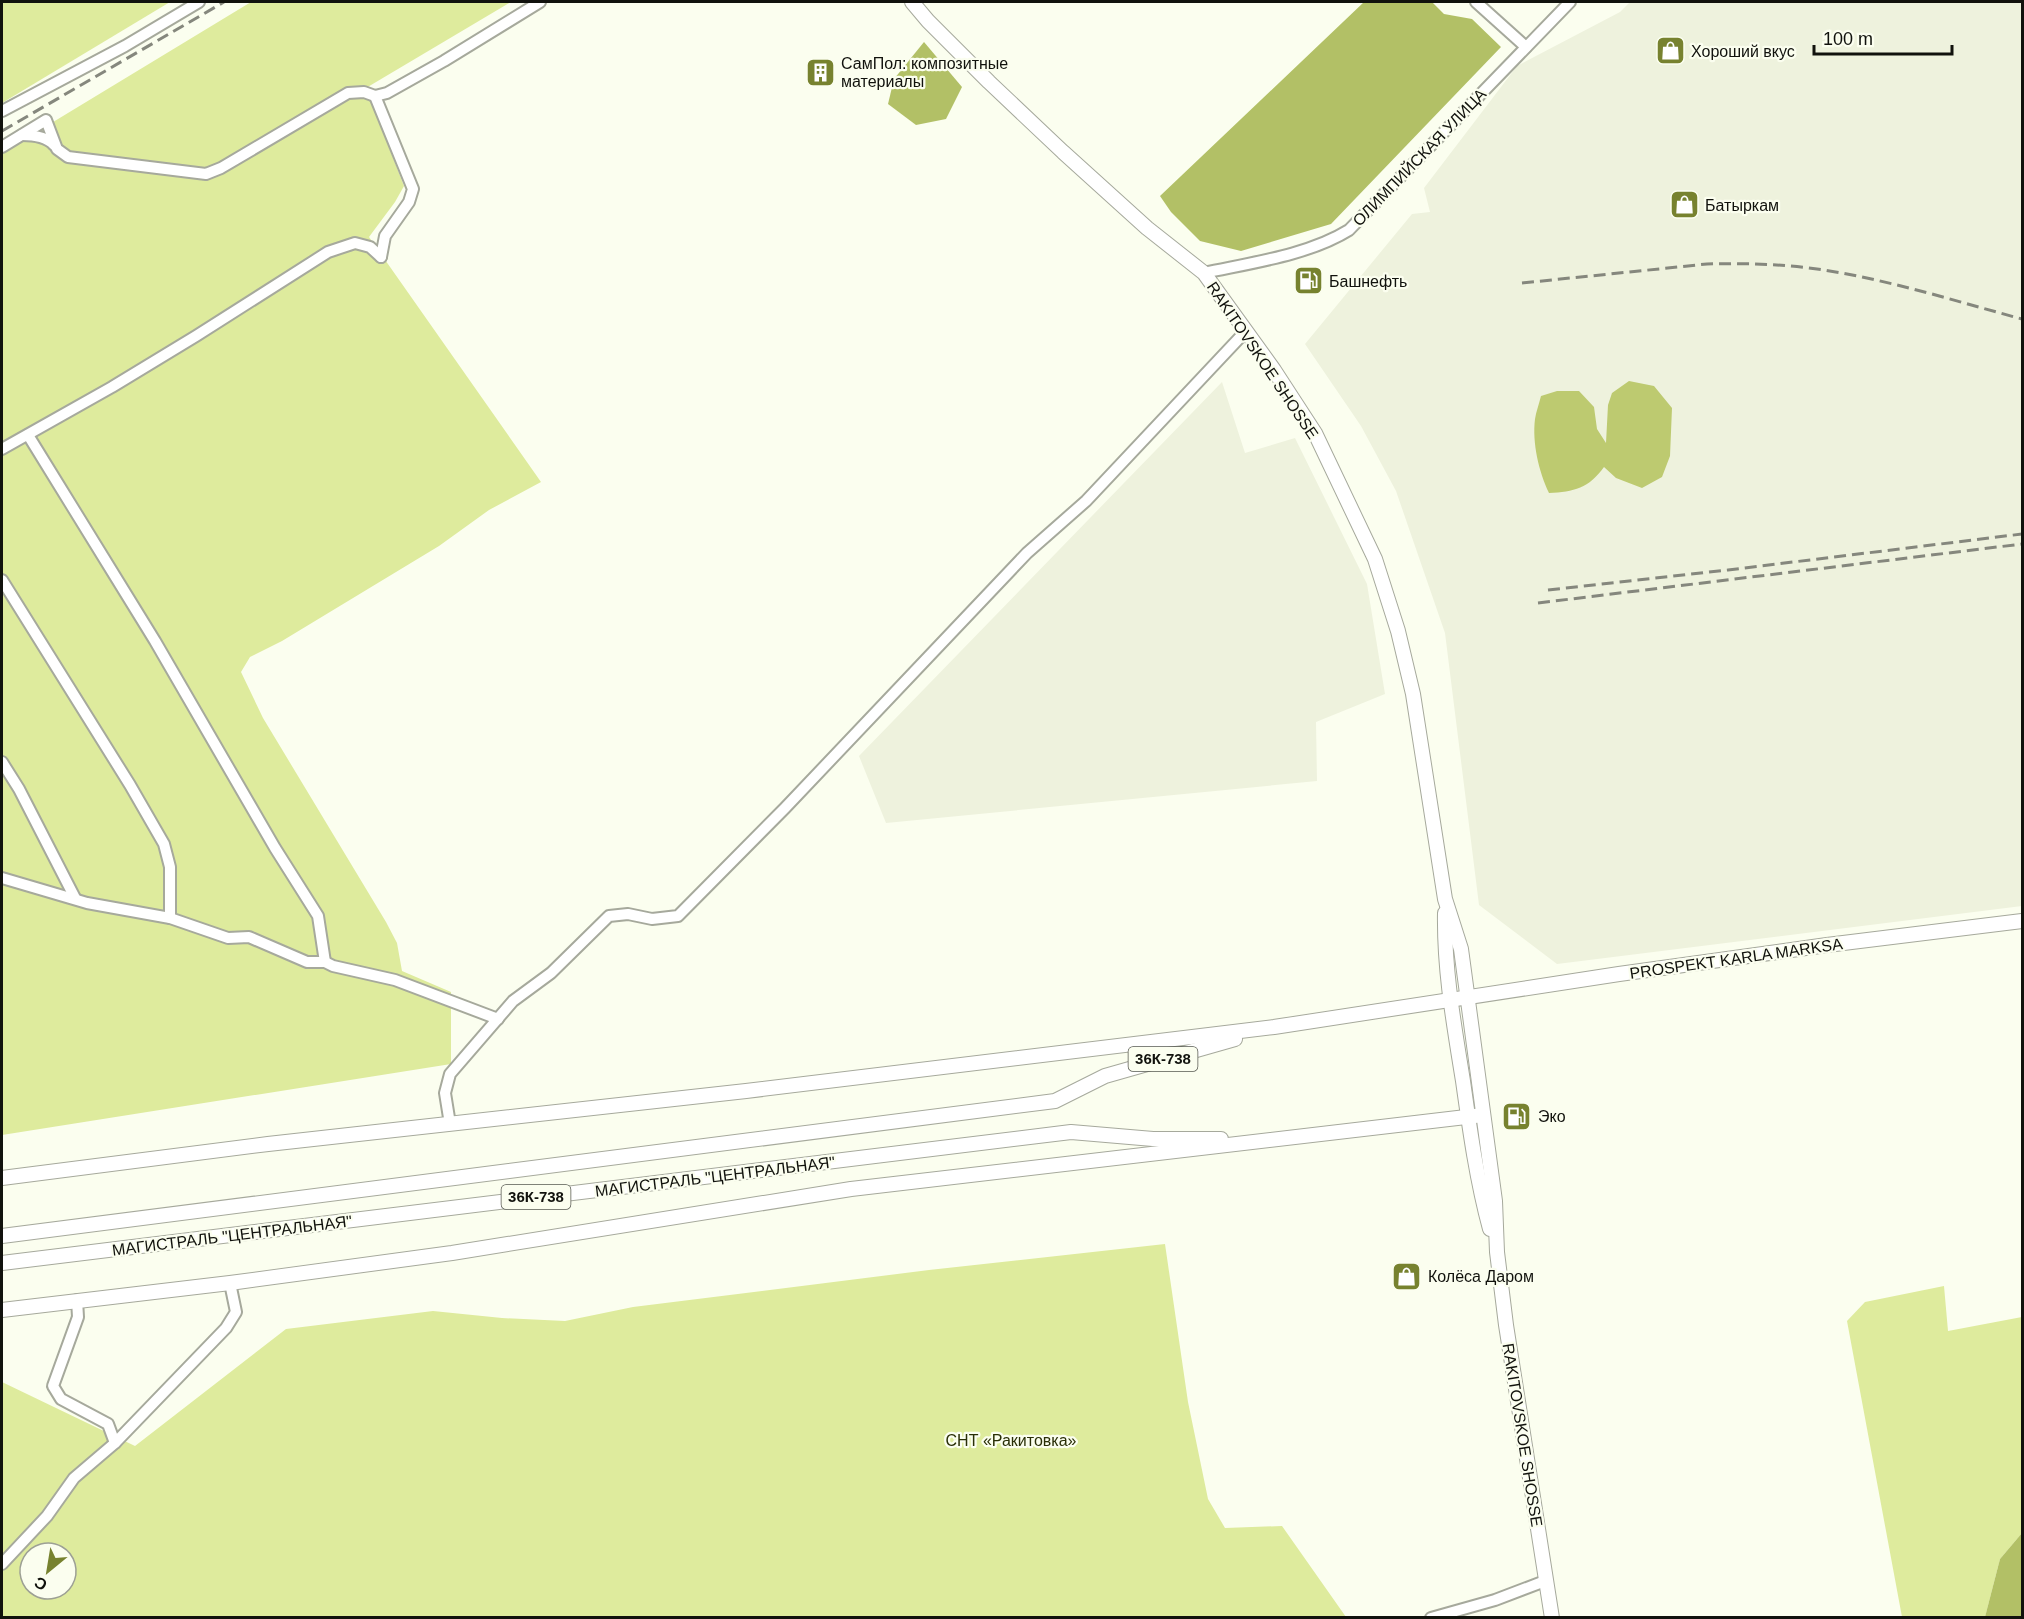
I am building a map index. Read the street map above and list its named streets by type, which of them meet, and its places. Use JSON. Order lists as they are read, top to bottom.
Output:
{
  "streets": {
    "main road": [
      "RAKITOVSKOE SHOSSE",
      "PROSPEKT KARLA MARKSA",
      "36К-738",
      "МАГИСТРАЛЬ \"ЦЕНТРАЛЬНАЯ\""
    ],
    "street": ["ОЛИМПИЙСКАЯ УЛИЦА"]
  },
  "crossings": [
    ["ОЛИМПИЙСКАЯ УЛИЦА", "RAKITOVSKOE SHOSSE"],
    ["RAKITOVSKOE SHOSSE", "PROSPEKT KARLA MARKSA"],
    ["RAKITOVSKOE SHOSSE", "36К-738"],
    ["PROSPEKT KARLA MARKSA", "36К-738"],
    ["36К-738", "МАГИСТРАЛЬ \"ЦЕНТРАЛЬНАЯ\""]
  ],
  "parks": ["СНТ «Ракитовка»"],
  "places": {
    "shop": ["Хороший вкус", "Батыркам", "Колёса Даром"],
    "building": ["СамПол: композитные материалы"],
    "fuel station": ["Башнефть", "Эко"]
  },
  "scale_bar": "100 m",
  "north": "bottom left"
}
